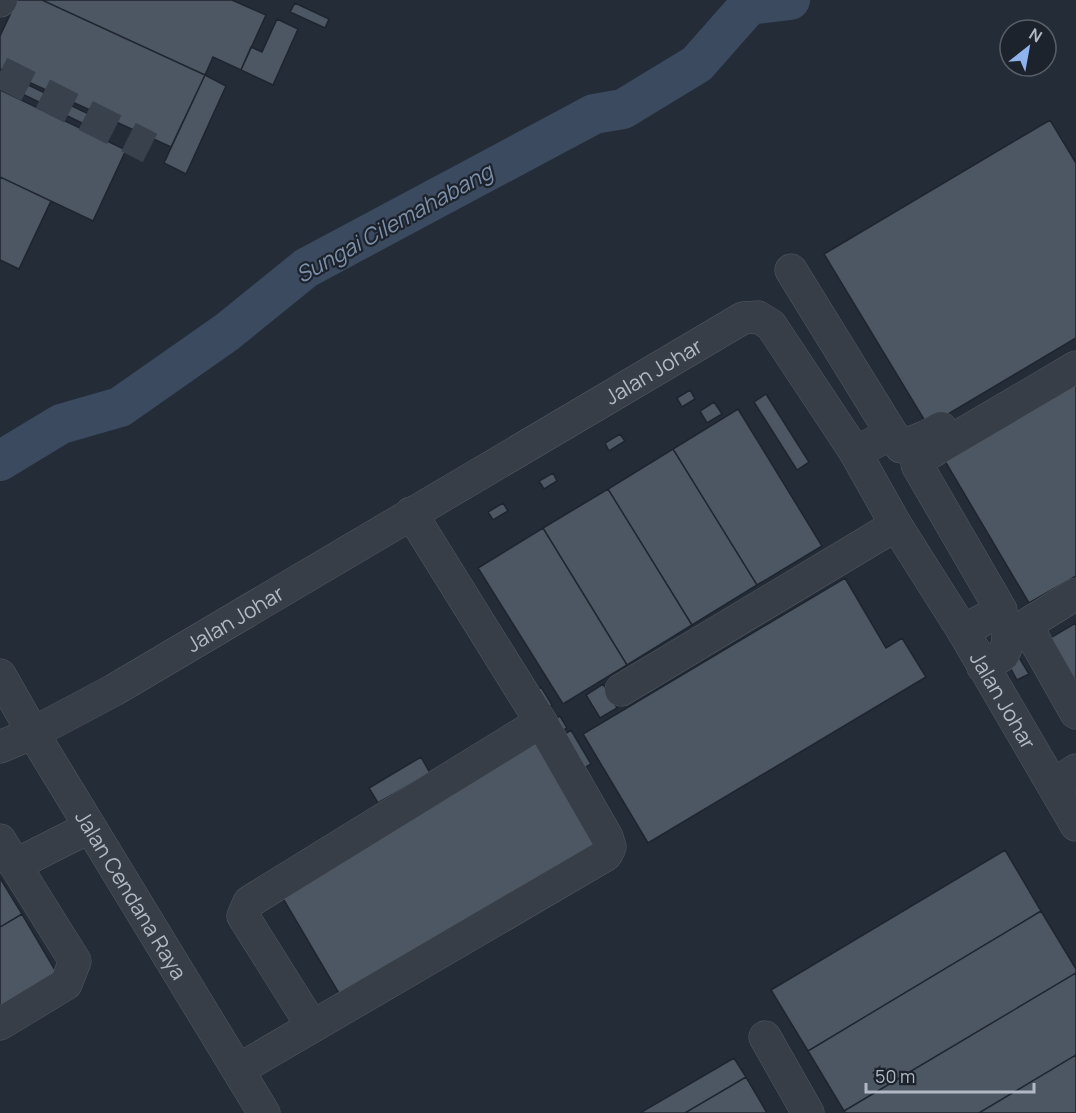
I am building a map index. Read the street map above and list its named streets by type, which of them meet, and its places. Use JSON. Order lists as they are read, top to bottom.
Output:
{
  "streets": {
    "lane": ["Jalan Johar", "Jalan Cendana Raya"]
  },
  "crossings": [
    ["Jalan Johar", "Jalan Cendana Raya"]
  ],
  "water": ["Sungai Cilemahabang"],
  "scale_bar": "50 m",
  "north": "top right"
}
